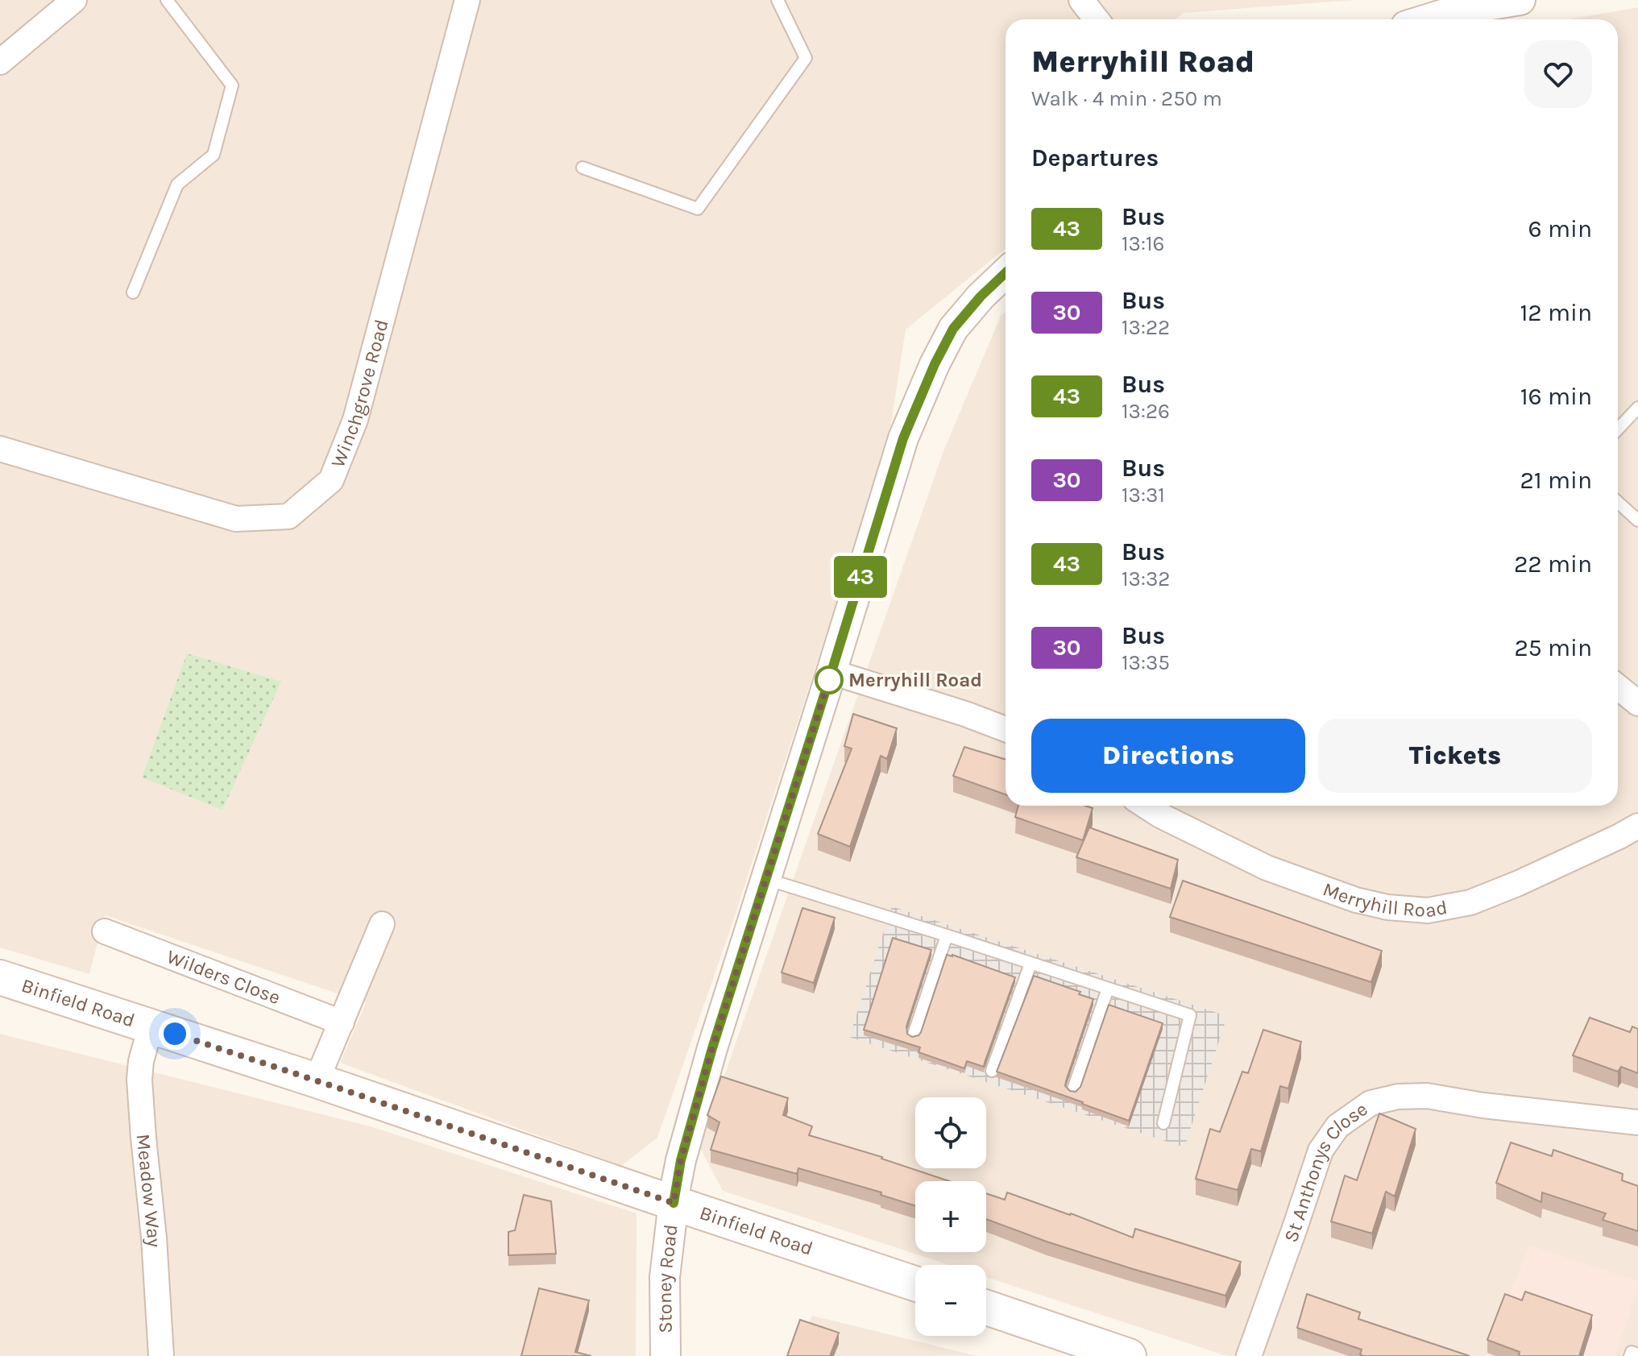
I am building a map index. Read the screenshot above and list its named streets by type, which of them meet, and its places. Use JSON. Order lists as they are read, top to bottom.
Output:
{
  "streets": {
    "main road": ["Binfield Road"],
    "street": [
      "Winchgrove Road",
      "Merryhill Road",
      "Wilders Close",
      "St Anthonys Close",
      "Meadow Way",
      "Stoney Road"
    ]
  },
  "crossings": [
    ["Binfield Road", "Meadow Way"],
    ["Binfield Road", "Stoney Road"]
  ],
  "places": ["Merryhill Road"],
  "lines": ["bus line 43"],
  "page": {
    "on_map": "43",
    "heading": [
      ["Merryhill Road", "Walk · 4 min · 250 m"],
      "Departures"
    ],
    "list": [
      {
        "mark": "43",
        "name": "Bus",
        "note": "13:16",
        "value": "6 min"
      },
      {
        "mark": "30",
        "name": "Bus",
        "note": "13:22",
        "value": "12 min"
      },
      {
        "mark": "43",
        "name": "Bus",
        "note": "13:26",
        "value": "16 min"
      },
      {
        "mark": "30",
        "name": "Bus",
        "note": "13:31",
        "value": "21 min"
      },
      {
        "mark": "43",
        "name": "Bus",
        "note": "13:32",
        "value": "22 min"
      },
      {
        "mark": "30",
        "name": "Bus",
        "note": "13:35",
        "value": "25 min"
      }
    ],
    "buttons": ["Directions", "Tickets"],
    "map_buttons": ["+", "−"]
  }
}
